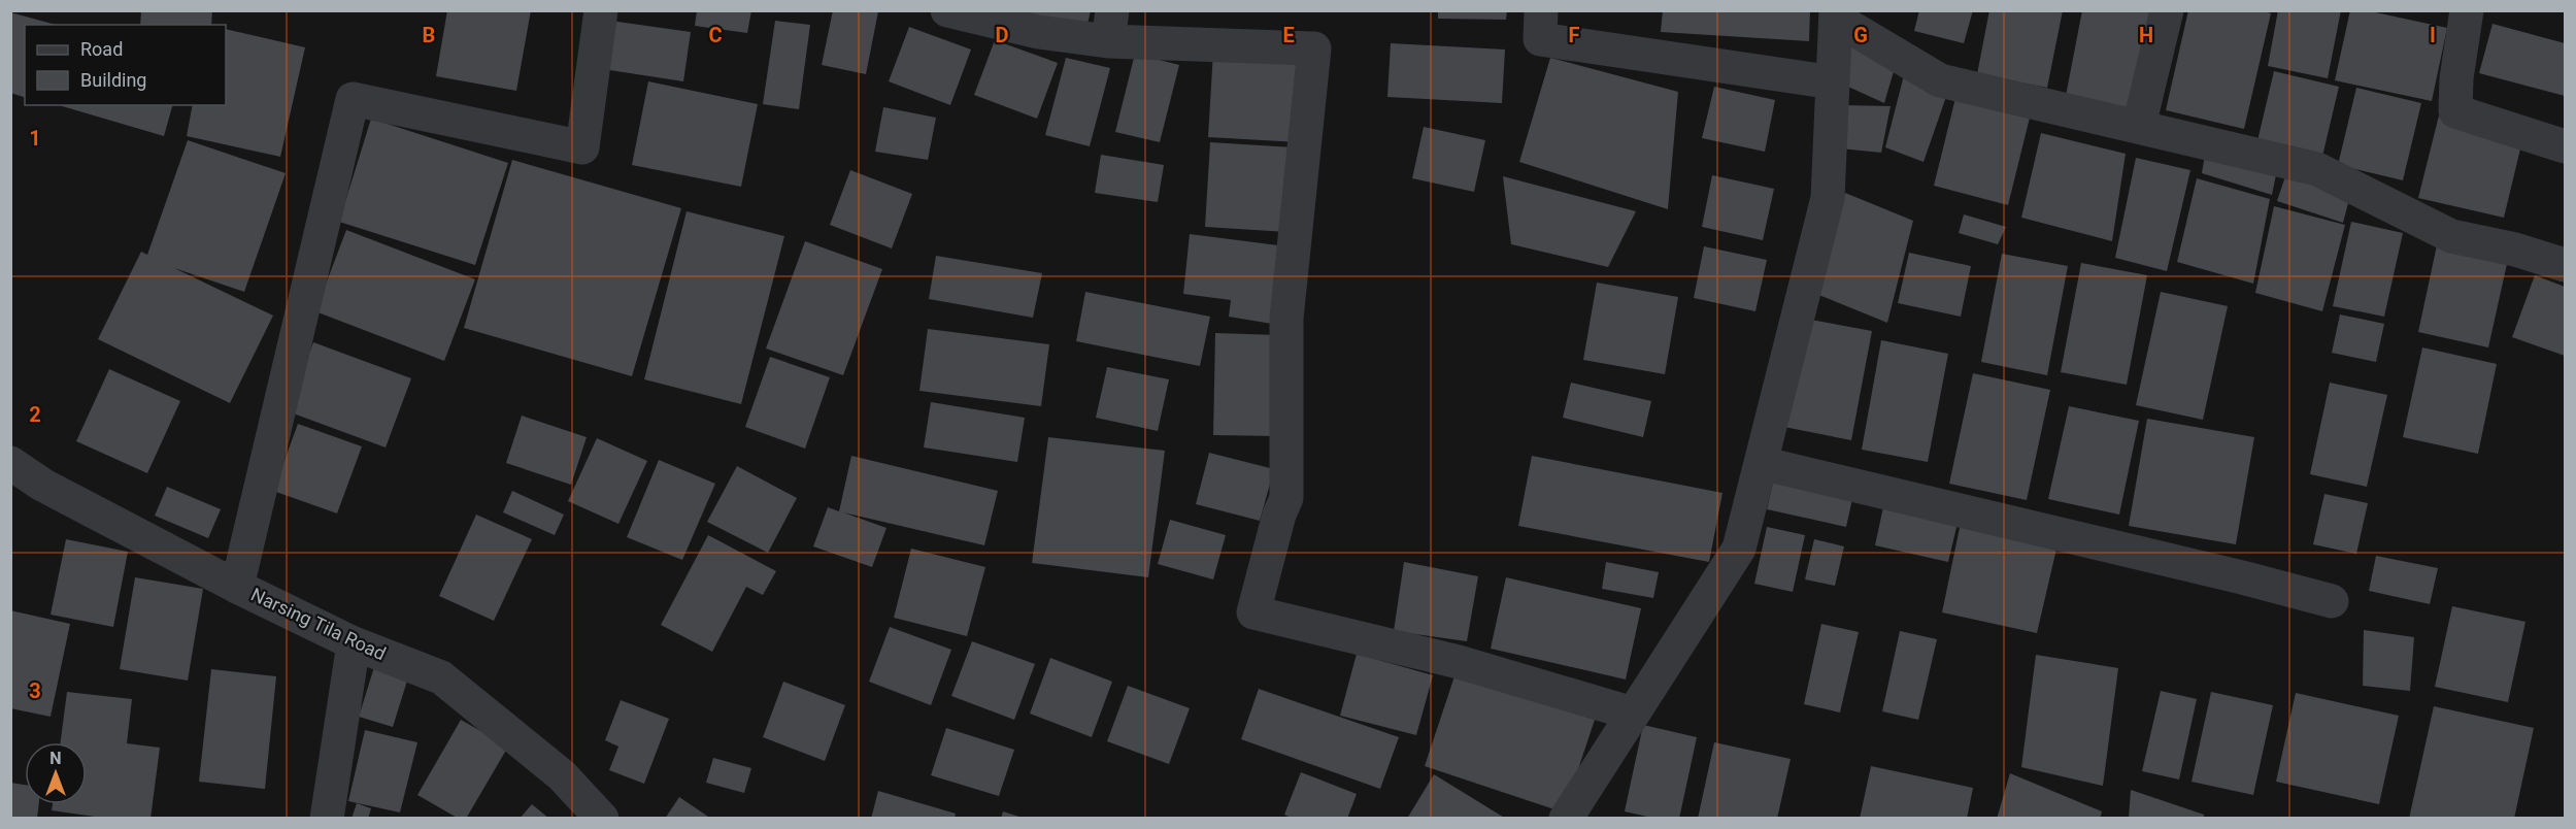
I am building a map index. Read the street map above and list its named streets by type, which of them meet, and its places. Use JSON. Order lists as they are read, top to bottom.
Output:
{
  "streets": {
    "street": ["Narsing Tila Road"]
  },
  "legend": ["Road", "Building"],
  "north": "top",
  "grid": {
    "columns": [
      "B",
      "C",
      "D",
      "E",
      "F",
      "G",
      "H",
      "I"
    ],
    "rows": ["1", "2", "3"]
  }
}
